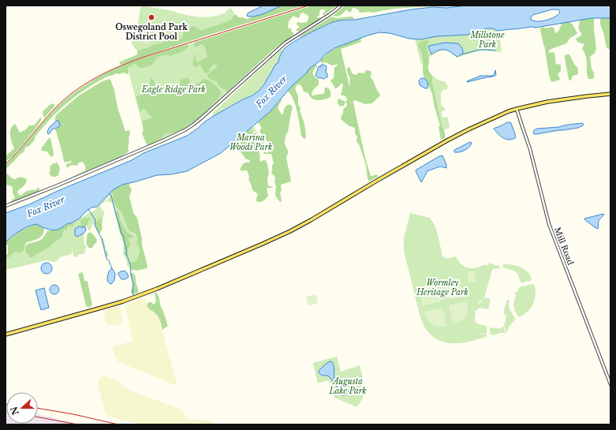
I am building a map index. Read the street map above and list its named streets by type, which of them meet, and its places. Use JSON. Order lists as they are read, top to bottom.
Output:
{
  "streets": {
    "street": ["Mill Road"]
  },
  "water": ["Fox River"],
  "parks": [
    "Millstone Park",
    "Eagle Ridge Park",
    "Marina Woods Park",
    "Wormley Heritage Park",
    "Augusta Lake Park"
  ],
  "places": ["Oswegoland Park District Pool"],
  "north": "left"
}
